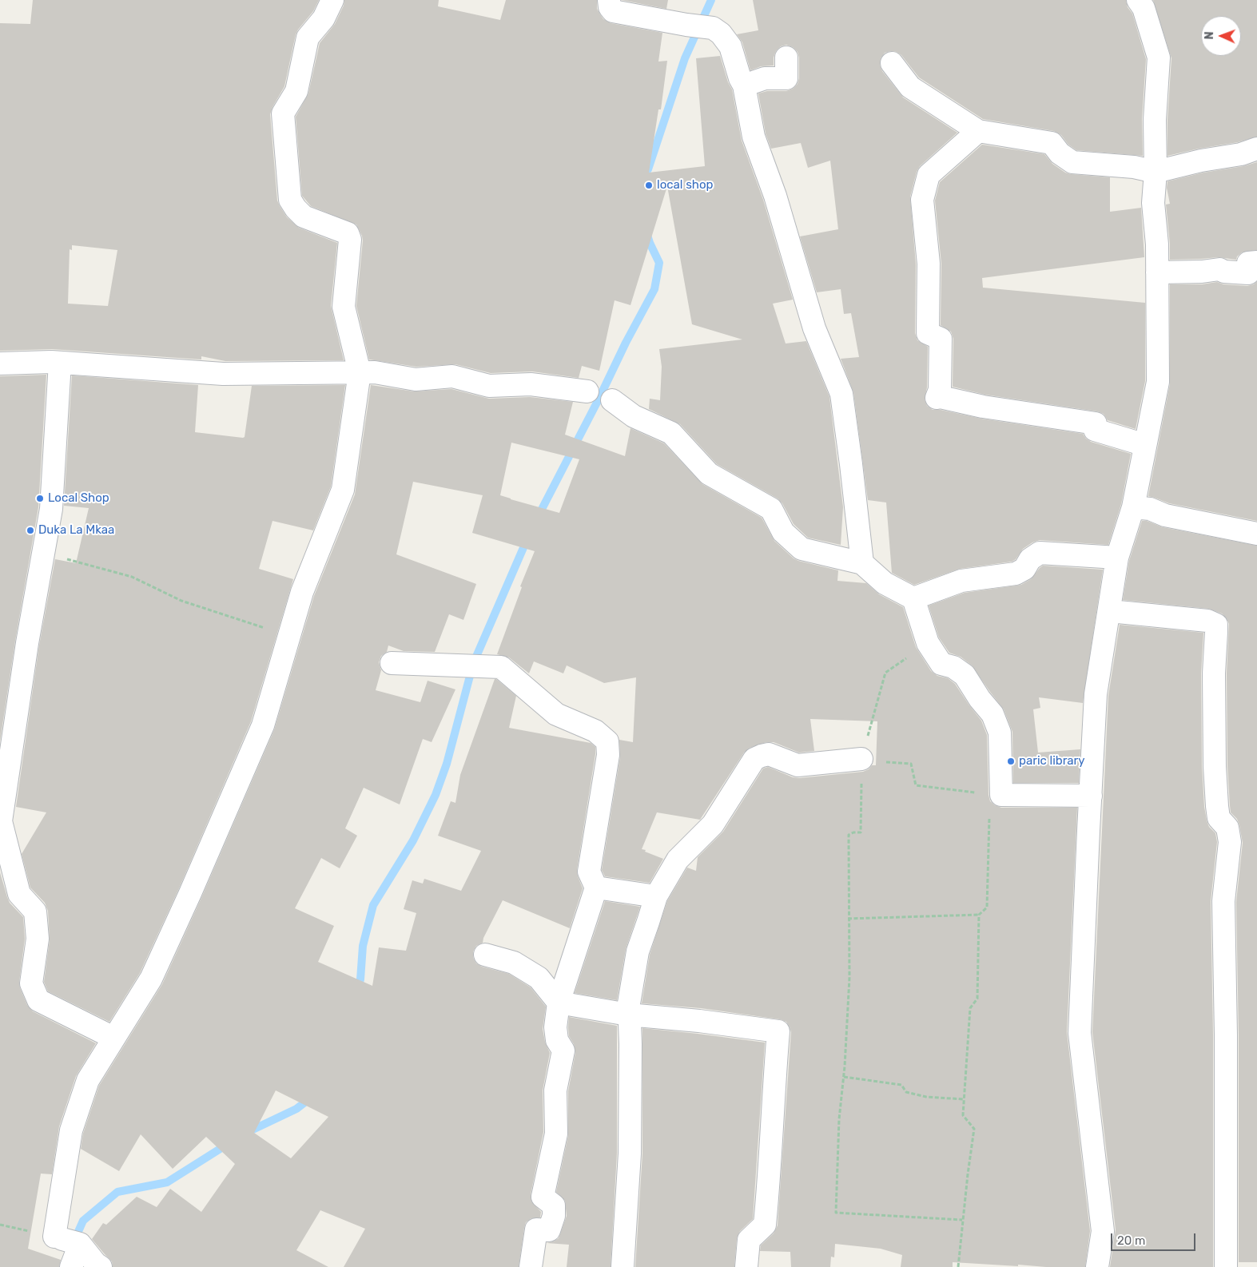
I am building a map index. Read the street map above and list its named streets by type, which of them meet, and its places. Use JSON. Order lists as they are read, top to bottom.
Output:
{
  "places": [
    "local shop",
    "Local Shop",
    "Duka La Mkaa",
    "paric library"
  ],
  "scale_bar": "20 m",
  "north": "left"
}
